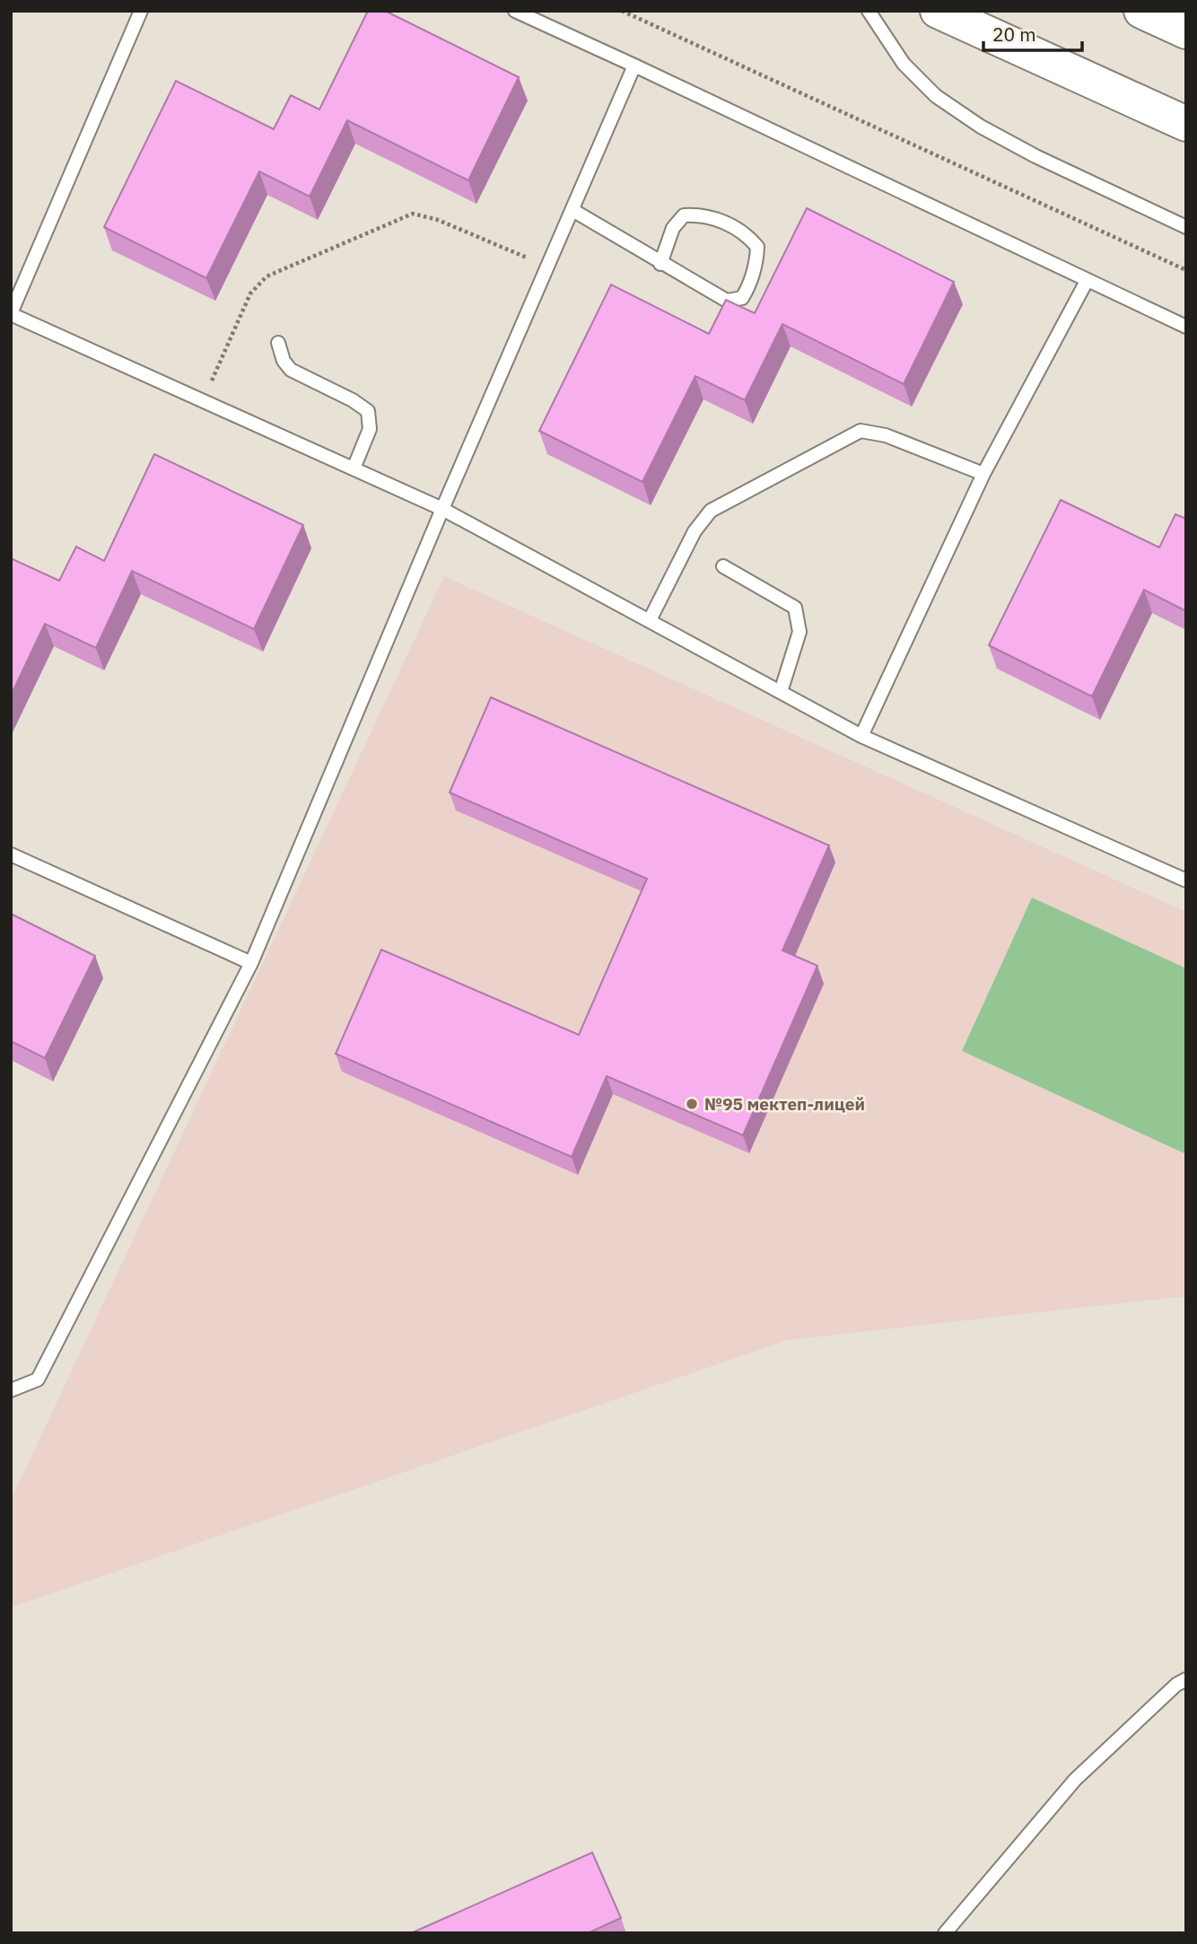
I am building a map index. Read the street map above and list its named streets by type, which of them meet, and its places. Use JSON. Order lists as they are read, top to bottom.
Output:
{
  "places": ["№95 мектеп-лицей"],
  "scale_bar": "20 m"
}
